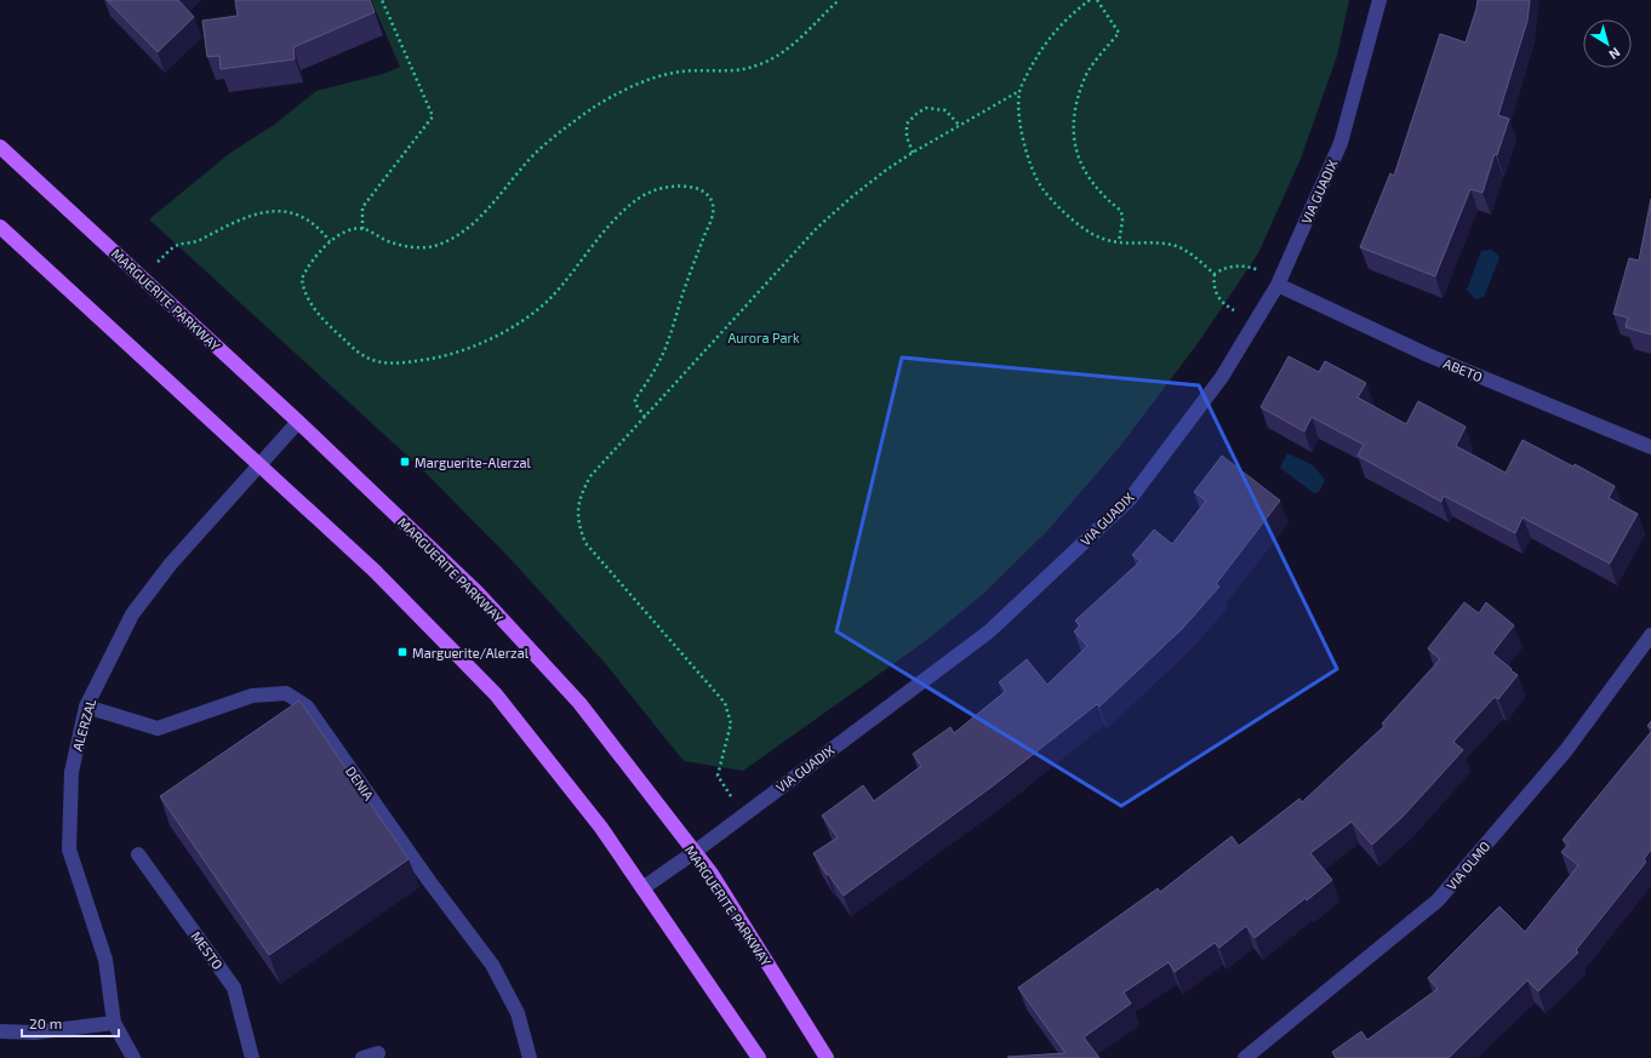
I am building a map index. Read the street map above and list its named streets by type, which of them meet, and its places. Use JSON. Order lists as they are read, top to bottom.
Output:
{
  "streets": {
    "main road": ["MARGUERITE PARKWAY"],
    "street": [
      "VIA GUADIX",
      "ABETO",
      "ALERZAL",
      "DENIA",
      "VIA OLMO",
      "MESTO"
    ]
  },
  "crossings": [
    ["VIA GUADIX", "MARGUERITE PARKWAY"],
    ["VIA GUADIX", "ABETO"],
    ["MARGUERITE PARKWAY", "ALERZAL"],
    ["ALERZAL", "DENIA"]
  ],
  "parks": ["Aurora Park"],
  "places": {
    "transit": ["Marguerite-Alerzal", "Marguerite/Alerzal"]
  },
  "scale_bar": "20 m",
  "north": "bottom right"
}
